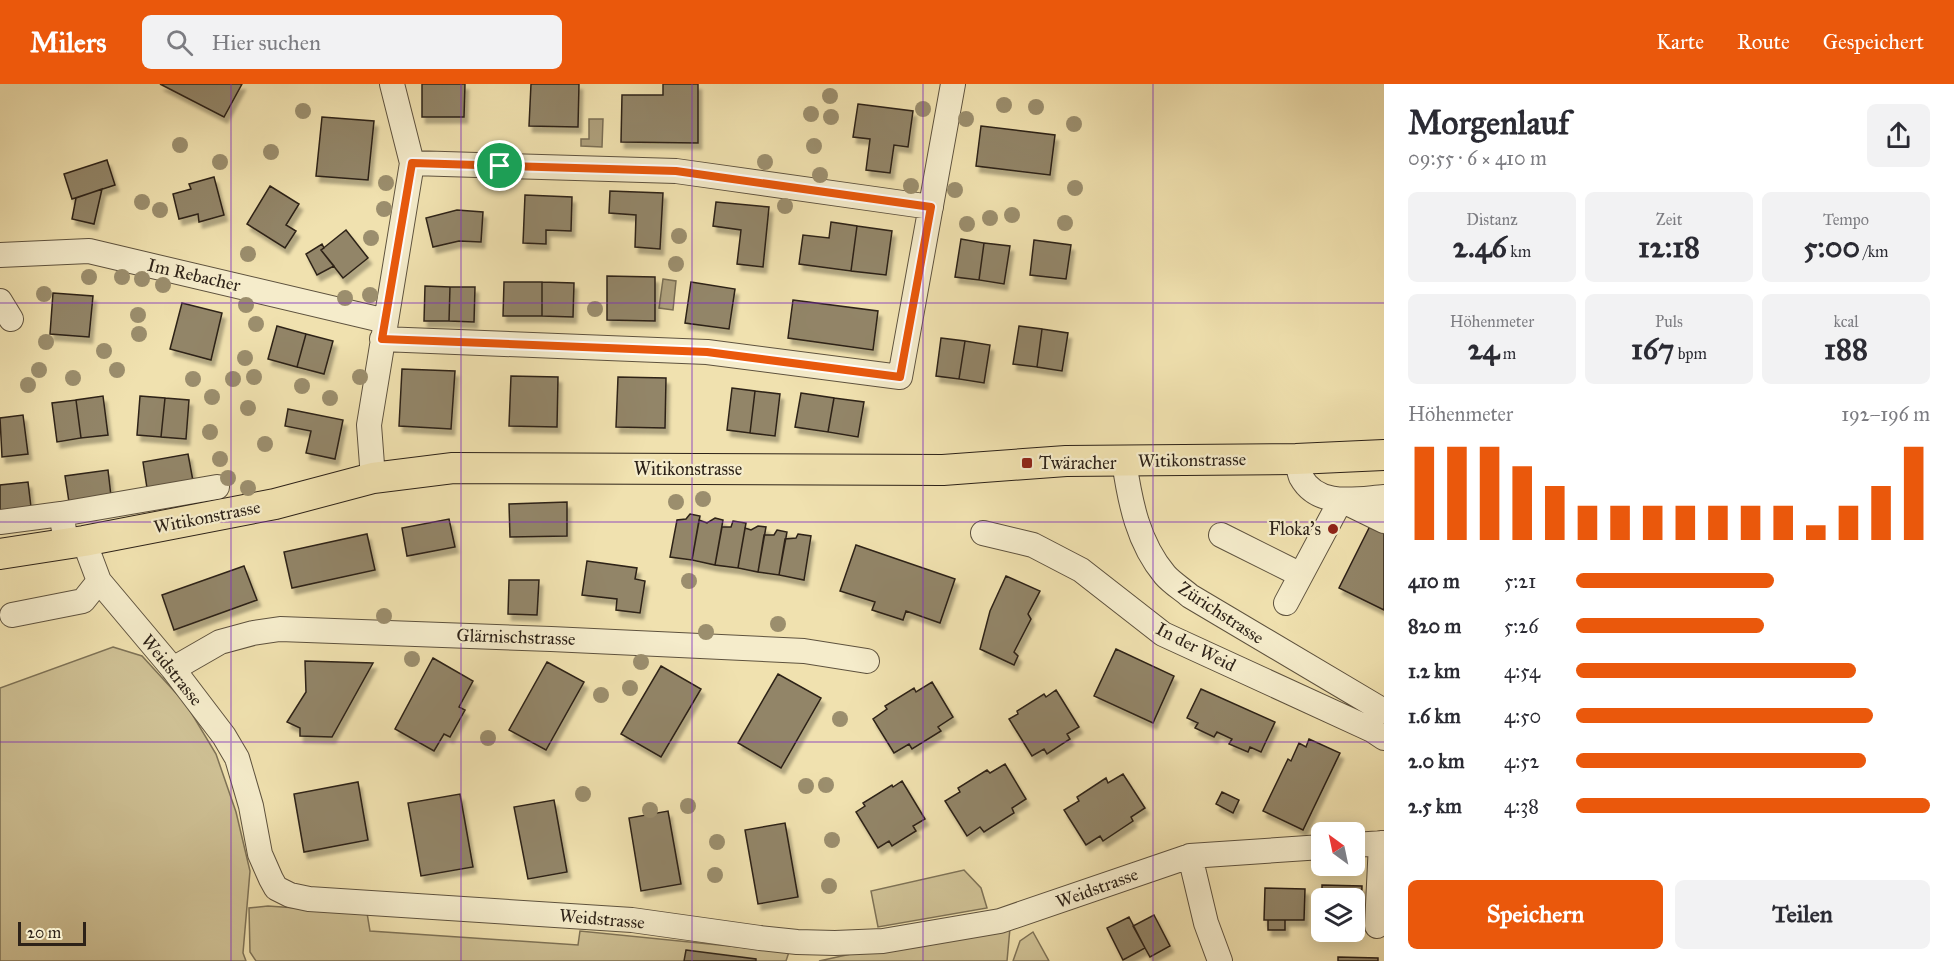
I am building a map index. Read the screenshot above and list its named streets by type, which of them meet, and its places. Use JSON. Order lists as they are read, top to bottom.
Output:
{
  "streets": {
    "main road": ["Witikonstrasse"],
    "street": [
      "Im Rebacher",
      "Zürichstrasse",
      "Glärnischstrasse",
      "In der Weid",
      "Weidstrasse"
    ]
  },
  "crossings": [
    ["Witikonstrasse", "Zürichstrasse"],
    ["Witikonstrasse", "Weidstrasse"],
    ["Glärnischstrasse", "Weidstrasse"]
  ],
  "places": {
    "transit": ["Twäracher"],
    "other": ["Floka's"]
  },
  "scale_bar": "20 m",
  "north": "top left",
  "page": {
    "header": "Milers",
    "search": "Hier suchen",
    "nav": ["Karte", "Route", "Gespeichert"],
    "heading": ["Morgenlauf", "09:55 · 6 × 410 m"],
    "stats": [
      ["Distanz", "2.46 km"],
      ["Zeit", "12:18"],
      ["Tempo", "5:00 /km"],
      ["Höhenmeter", "24 m"],
      ["Puls", "167 bpm"],
      ["kcal", "188"]
    ],
    "chart": ["Höhenmeter", "192–196 m"],
    "list": [
      {
        "name": "410 m",
        "note": "5:21"
      },
      {
        "name": "820 m",
        "note": "5:26"
      },
      {
        "name": "1.2 km",
        "note": "4:54"
      },
      {
        "name": "1.6 km",
        "note": "4:50"
      },
      {
        "name": "2.0 km",
        "note": "4:52"
      },
      {
        "name": "2.5 km",
        "note": "4:38"
      }
    ],
    "buttons": ["Speichern", "Teilen"],
    "scale": "20 m"
  }
}
